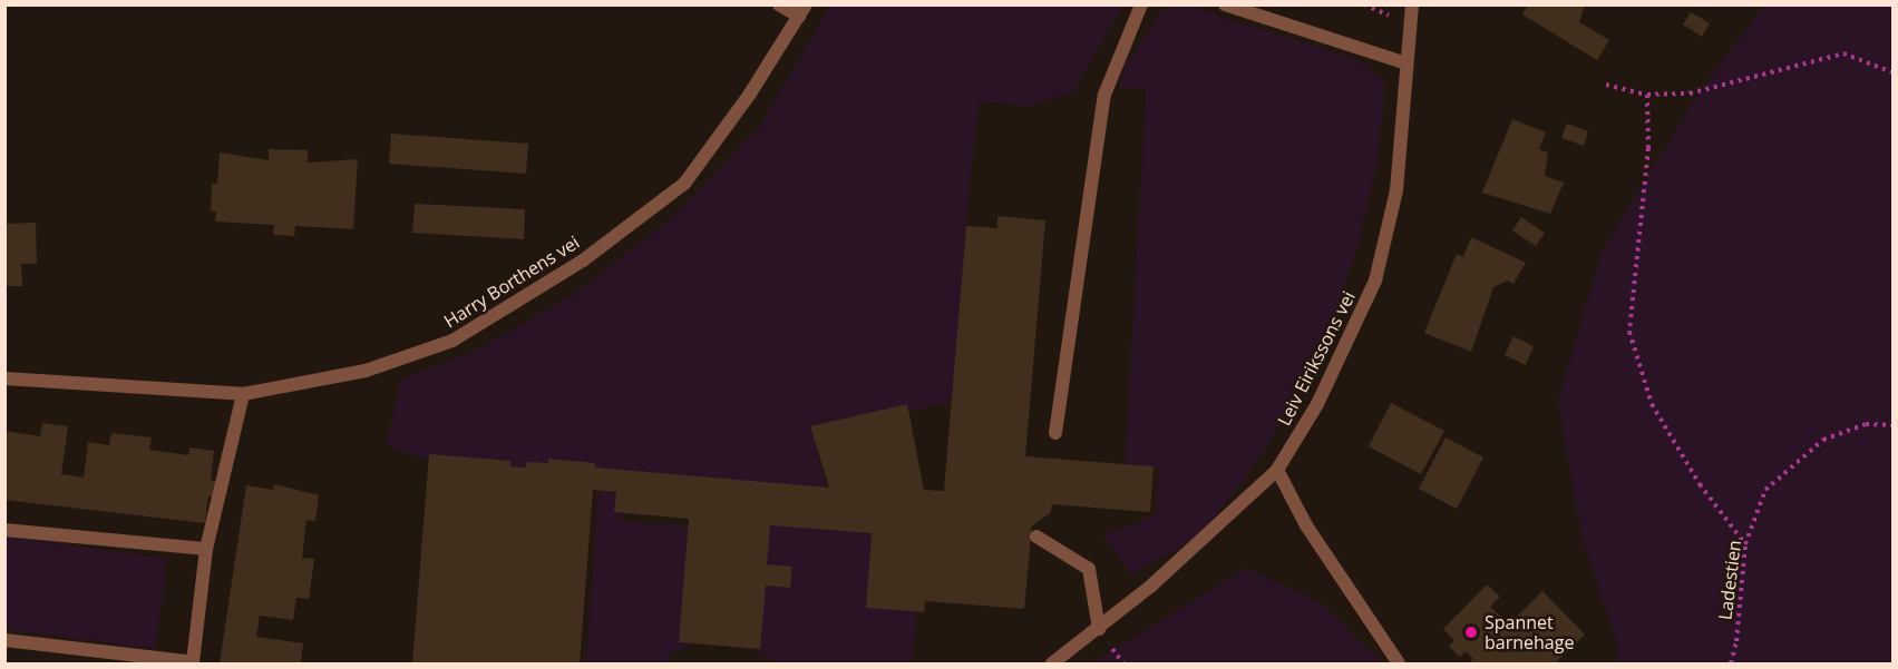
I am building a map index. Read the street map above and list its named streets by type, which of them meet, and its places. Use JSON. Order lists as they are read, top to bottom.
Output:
{
  "streets": {
    "street": ["Harry Borthens vei", "Leiv Eirikssons vei"],
    "path": ["Ladestien"]
  },
  "places": ["Spannet barnehage"]
}
